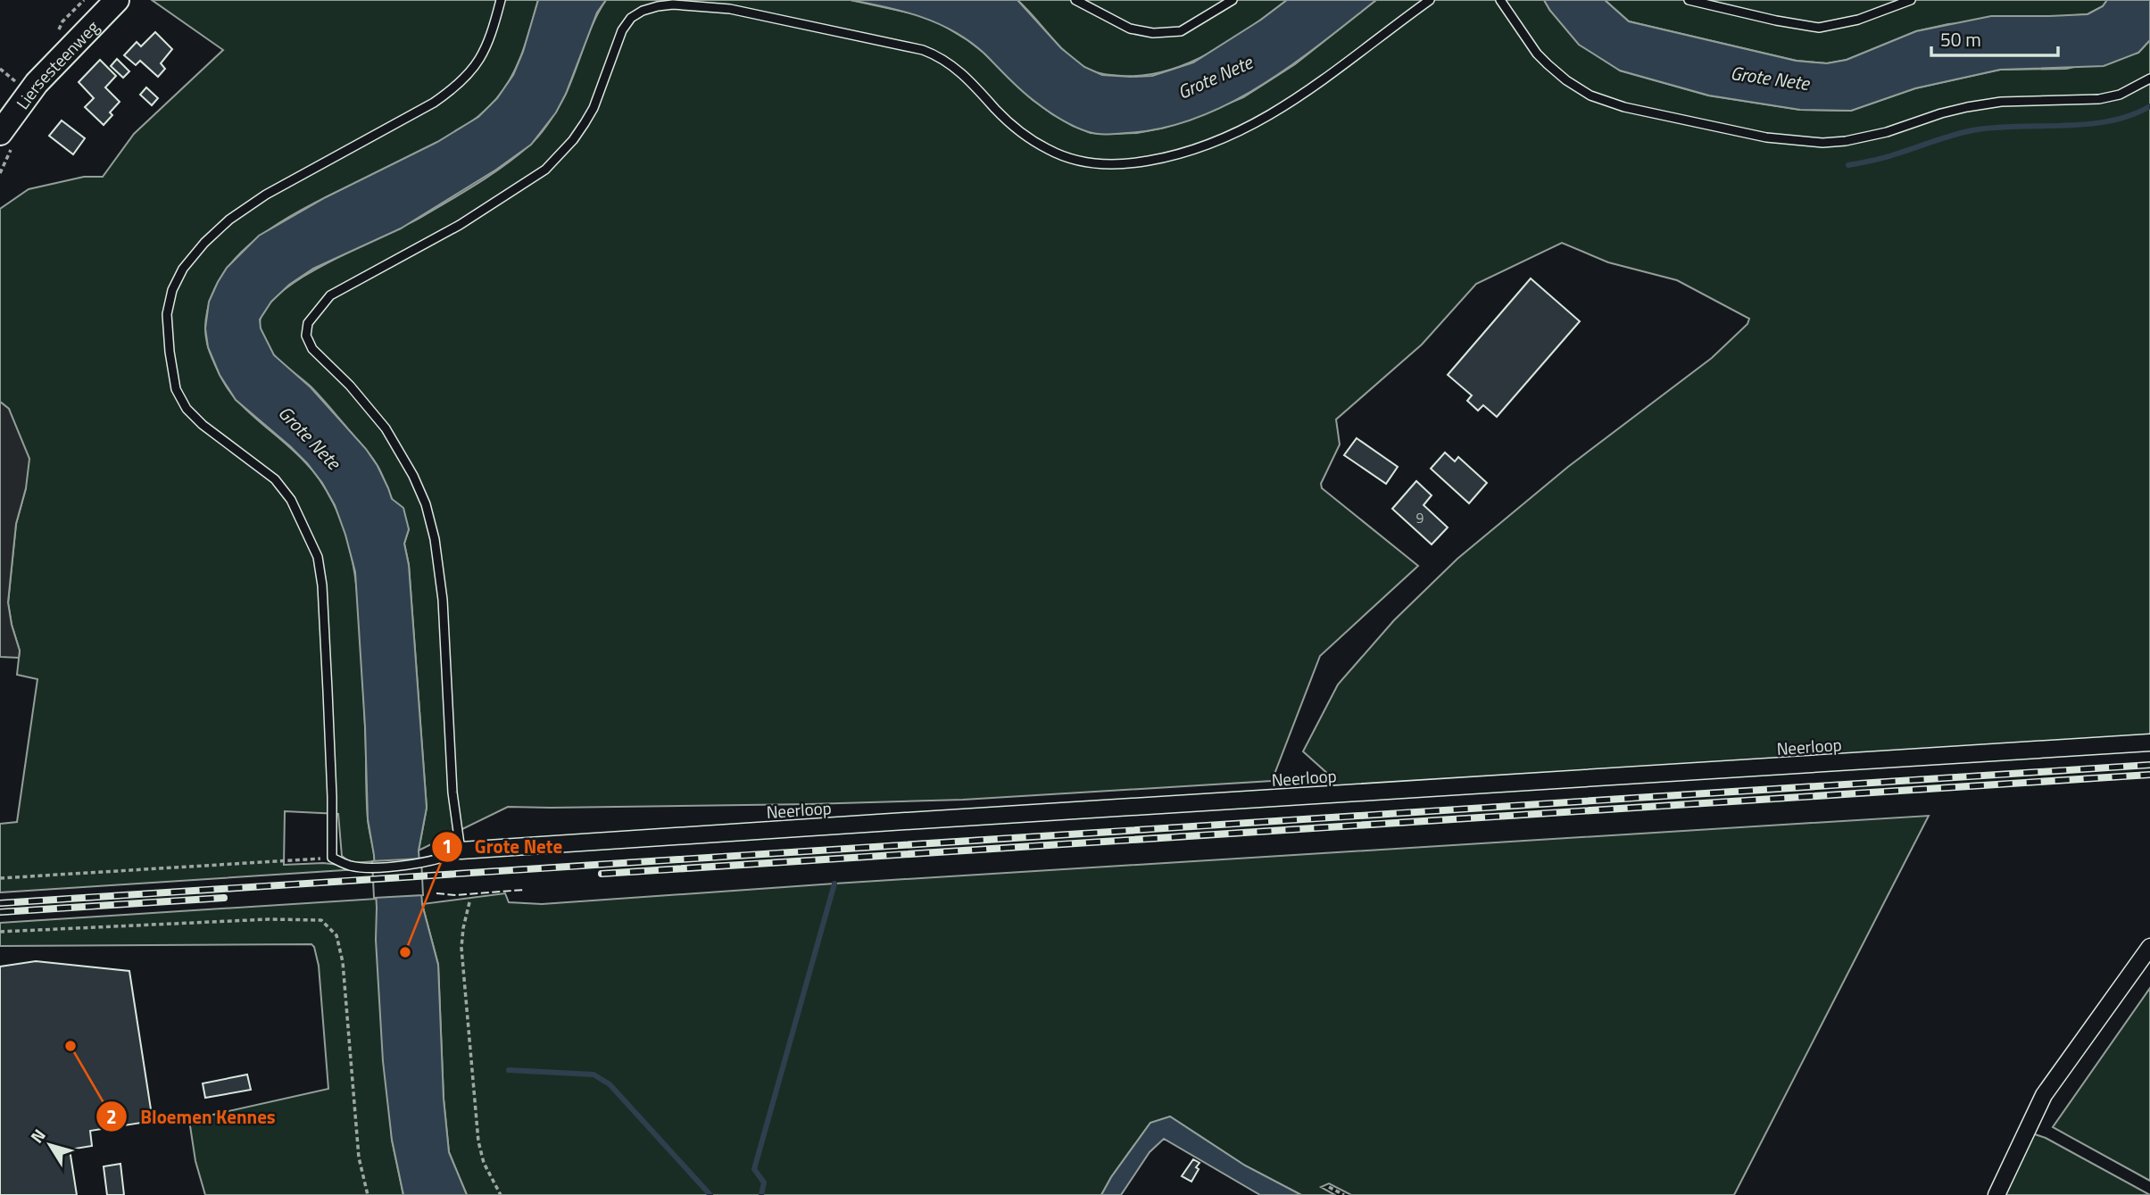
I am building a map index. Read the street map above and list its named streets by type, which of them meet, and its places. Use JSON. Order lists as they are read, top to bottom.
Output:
{
  "streets": {
    "main road": ["Liersesteenweg"],
    "street": ["Neerloop"]
  },
  "water": ["Grote Nete"],
  "places": ["Grote Nete", "Bloemen Kennes"],
  "house_numbers": ["9"],
  "scale_bar": "50 m",
  "north": "top left"
}
